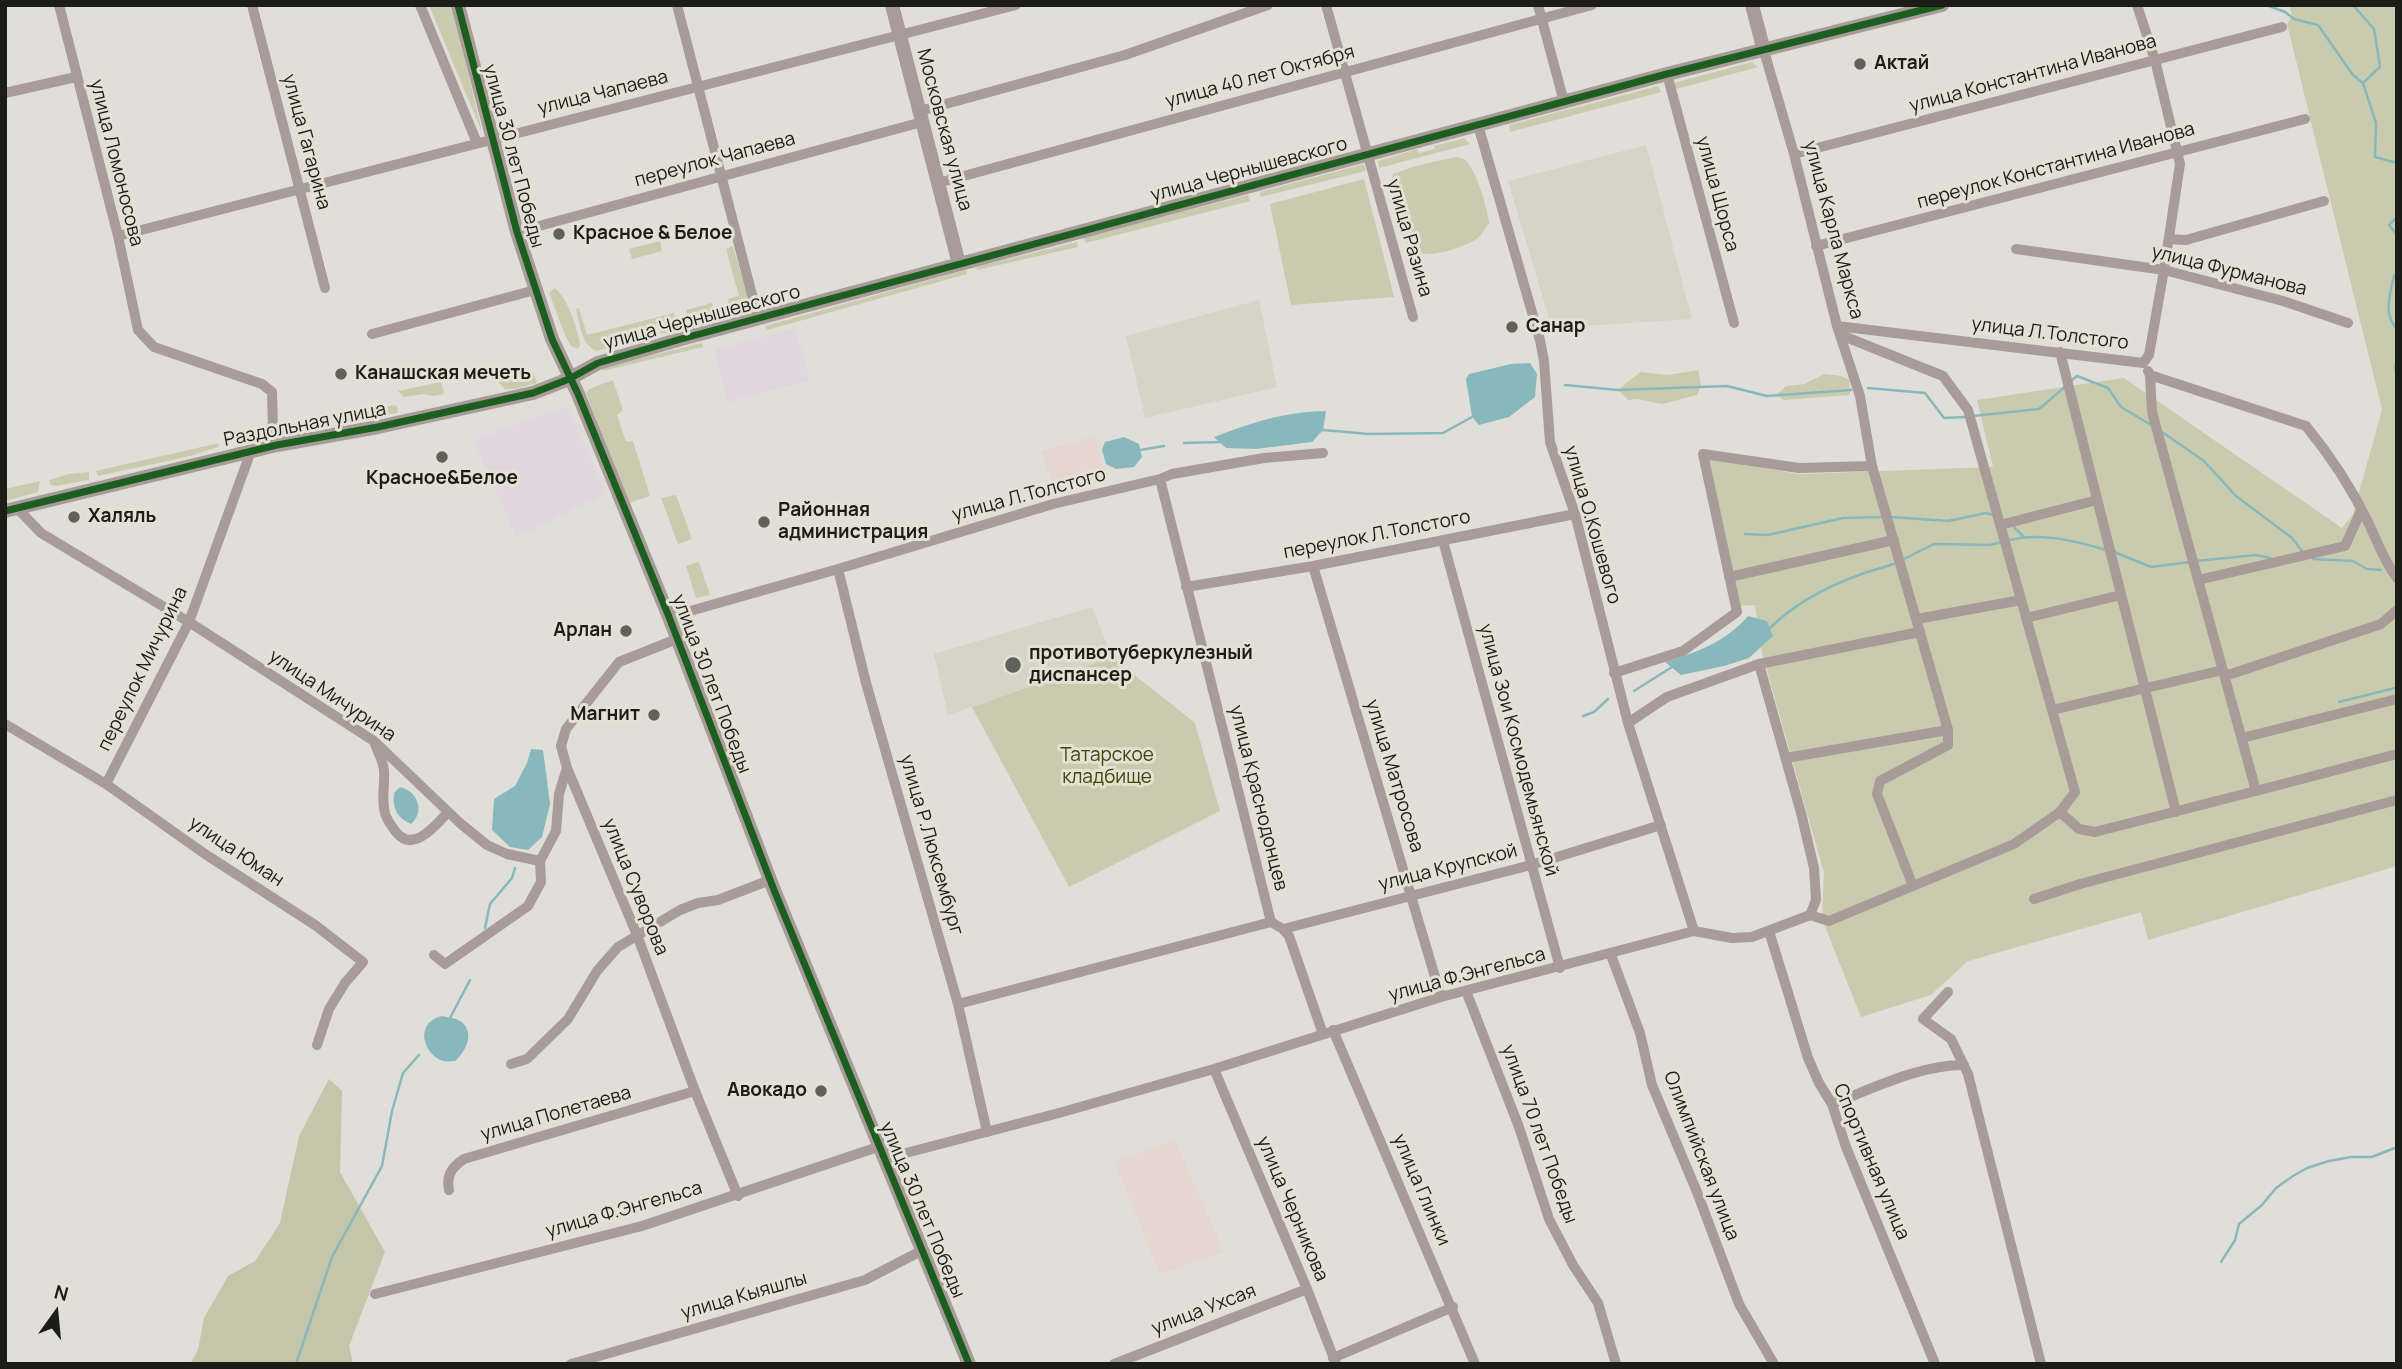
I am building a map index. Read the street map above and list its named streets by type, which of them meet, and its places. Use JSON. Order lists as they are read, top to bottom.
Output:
{
  "streets": {
    "street": [
      "улица Константина Иванова",
      "улица 40 лет Октября",
      "улица Чапаева",
      "Московская улица",
      "улица Гагарина",
      "улица 30 лет Победы",
      "переулок Чапаева",
      "улица Ломоносова",
      "переулок Константина Иванова",
      "улица Чернышевского",
      "улица Щорса",
      "улица Карла Маркса",
      "улица Разина",
      "улица Фурманова",
      "улица Л.Толстого",
      "Раздольная улица",
      "улица О.Кошевого",
      "переулок Л.Толстого",
      "переулок Мичурина",
      "улица Мичурина",
      "улица Зои Космодемьянской",
      "улица Матросова",
      "улица Краснодонцев",
      "улица Р.Люксембург",
      "улица Юман",
      "улица Крупской",
      "улица Суворова",
      "улица Ф.Энгельса",
      "улица Полетаева",
      "улица 70 лет Победы",
      "Олимпийская улица",
      "Спортивная улица",
      "улица Глинки",
      "улица Черникова",
      "улица Кыяшлы",
      "улица Ухсая"
    ]
  },
  "crossings": [
    ["улица Константина Иванова", "улица Карла Маркса"],
    ["улица 40 лет Октября", "Московская улица"],
    ["улица 40 лет Октября", "улица Разина"],
    ["улица Чапаева", "Московская улица"],
    ["улица Чапаева", "улица Гагарина"],
    ["улица Чапаева", "улица 30 лет Победы"],
    ["улица Чапаева", "улица Ломоносова"],
    ["Московская улица", "переулок Чапаева"],
    ["Московская улица", "улица Чернышевского"],
    ["улица 30 лет Победы", "переулок Чапаева"],
    ["улица 30 лет Победы", "улица Чернышевского"],
    ["улица 30 лет Победы", "улица Л.Толстого"],
    ["улица 30 лет Победы", "Раздольная улица"],
    ["улица 30 лет Победы", "улица Суворова"],
    ["улица 30 лет Победы", "улица Ф.Энгельса"],
    ["улица 30 лет Победы", "улица Кыяшлы"],
    ["улица Ломоносова", "Раздольная улица"],
    ["переулок Константина Иванова", "улица Карла Маркса"],
    ["улица Чернышевского", "улица Щорса"],
    ["улица Чернышевского", "улица Карла Маркса"],
    ["улица Чернышевского", "улица Разина"],
    ["улица Чернышевского", "Раздольная улица"],
    ["улица Чернышевского", "улица О.Кошевого"],
    ["улица Карла Маркса", "улица Л.Толстого"],
    ["улица Л.Толстого", "улица Краснодонцев"],
    ["улица Л.Толстого", "улица Р.Люксембург"],
    ["Раздольная улица", "переулок Мичурина"],
    ["Раздольная улица", "улица Мичурина"],
    ["улица О.Кошевого", "переулок Л.Толстого"],
    ["улица О.Кошевого", "улица Крупской"],
    ["улица О.Кошевого", "улица Ф.Энгельса"],
    ["переулок Л.Толстого", "улица Зои Космодемьянской"],
    ["переулок Л.Толстого", "улица Матросова"],
    ["переулок Л.Толстого", "улица Краснодонцев"],
    ["переулок Мичурина", "улица Мичурина"],
    ["переулок Мичурина", "улица Юман"],
    ["улица Зои Космодемьянской", "улица Крупской"],
    ["улица Зои Космодемьянской", "улица Ф.Энгельса"],
    ["улица Матросова", "улица Крупской"],
    ["улица Матросова", "улица Ф.Энгельса"],
    ["улица Краснодонцев", "улица Крупской"],
    ["улица Р.Люксембург", "улица Ф.Энгельса"],
    ["улица Суворова", "улица Ф.Энгельса"],
    ["улица Суворова", "улица Полетаева"],
    ["улица Ф.Энгельса", "улица 70 лет Победы"],
    ["улица Ф.Энгельса", "Олимпийская улица"],
    ["улица Ф.Энгельса", "Спортивная улица"],
    ["улица Ф.Энгельса", "улица Глинки"],
    ["улица Ф.Энгельса", "улица Черникова"],
    ["улица Черникова", "улица Ухсая"]
  ],
  "parks": ["Татарское кладбище"],
  "places": [
    "Актай",
    "Красное & Белое",
    "Санар",
    "Канашская мечеть",
    "Красное&Белое",
    "Халяль",
    "Районная администрация",
    "Арлан",
    "противотуберкулезный диспансер",
    "Магнит",
    "Авокадо"
  ],
  "north": "top"
}
